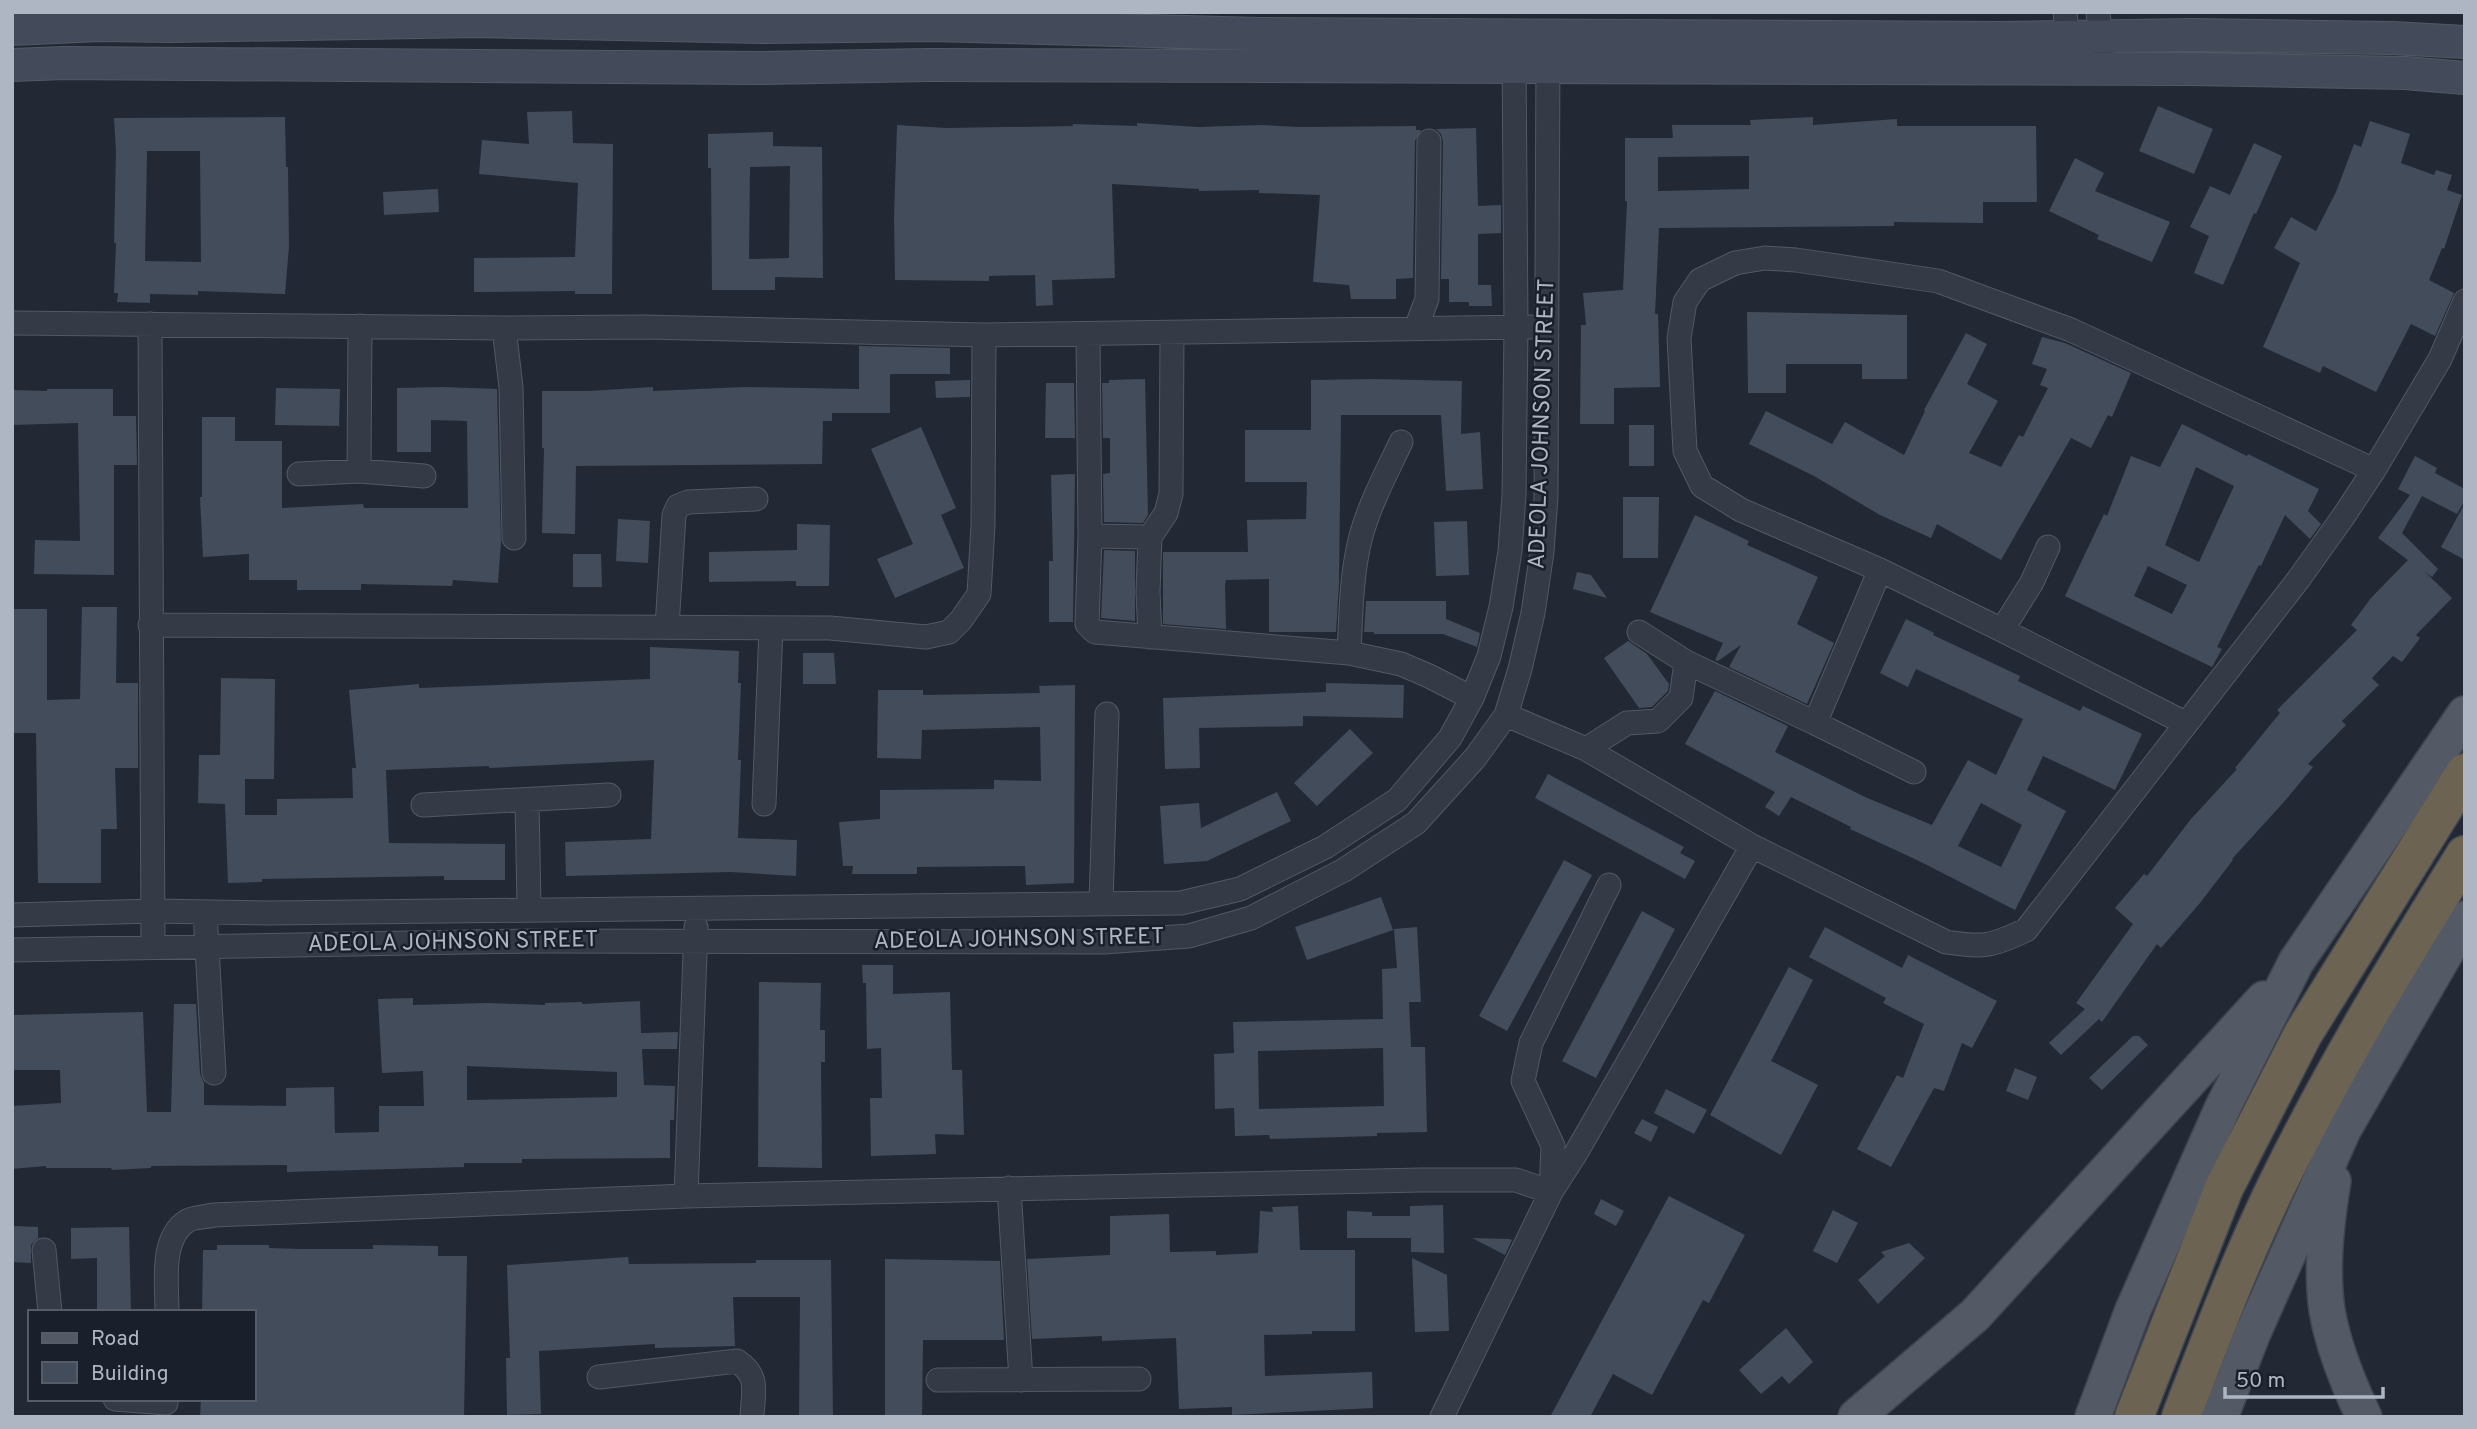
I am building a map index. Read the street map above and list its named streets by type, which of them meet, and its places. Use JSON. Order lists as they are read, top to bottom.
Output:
{
  "streets": {
    "street": ["ADEOLA JOHNSON STREET"]
  },
  "legend": ["Road", "Building"],
  "scale_bar": "50 m"
}
